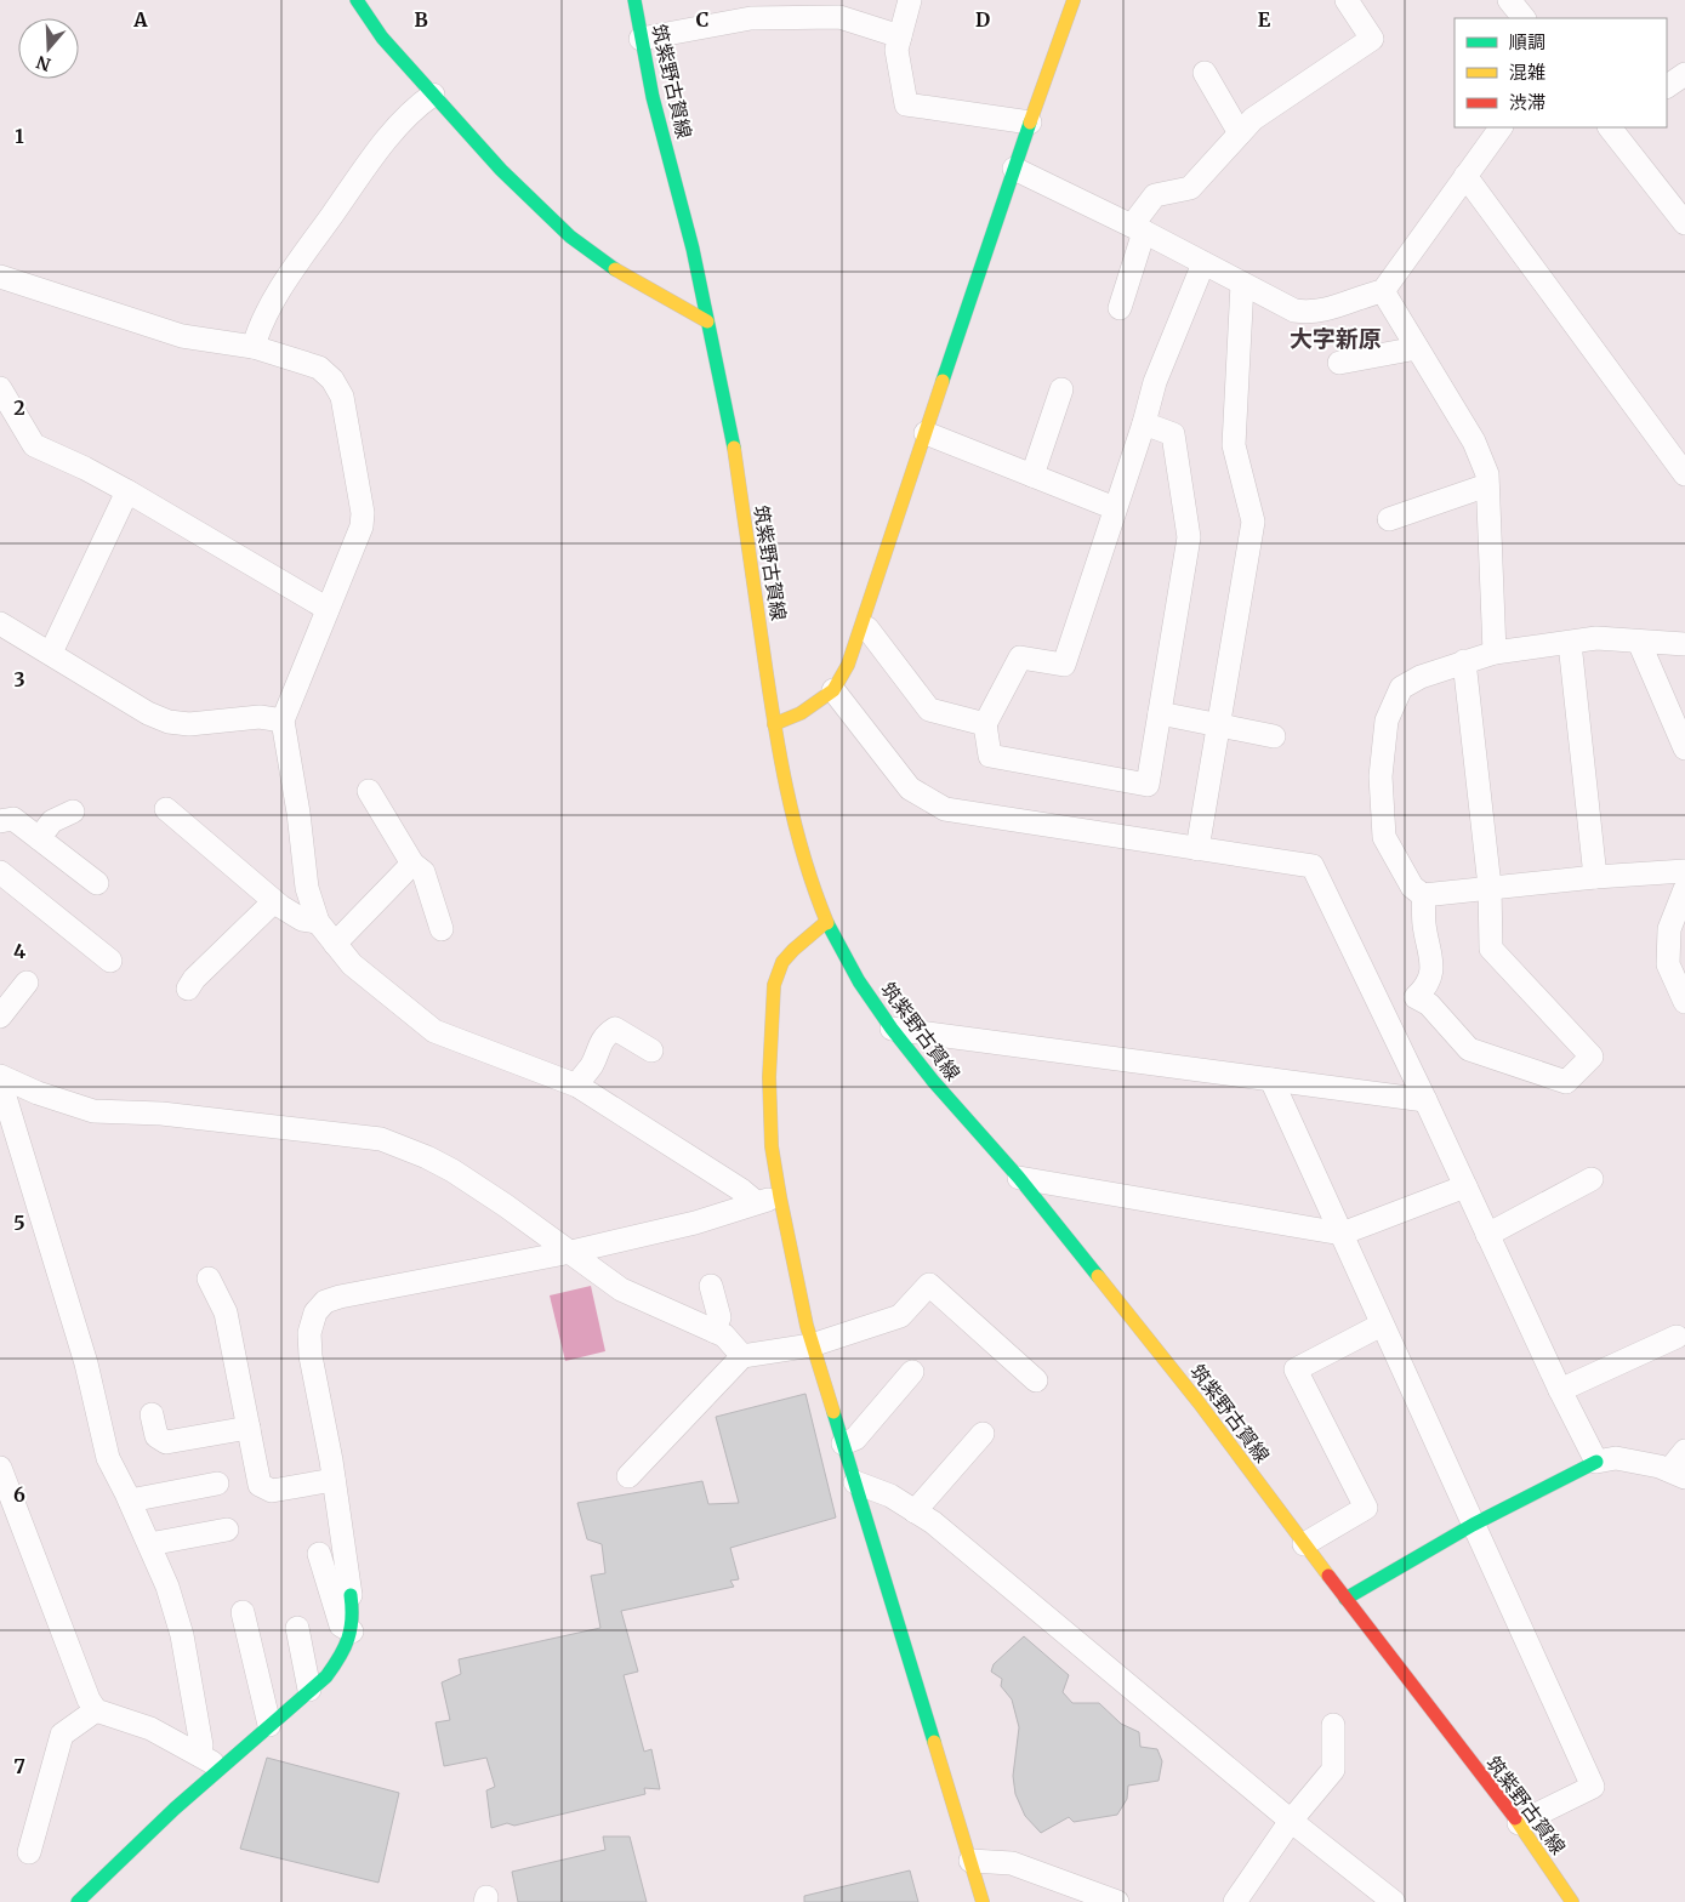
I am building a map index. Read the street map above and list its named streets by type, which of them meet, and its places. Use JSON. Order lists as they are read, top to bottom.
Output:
{
  "streets": {
    "street": ["筑紫野古賀線"]
  },
  "districts": ["大字新原"],
  "legend": ["順調", "混雑", "渋滞"],
  "north": "bottom",
  "grid": {
    "columns": [
      "A",
      "B",
      "C",
      "D",
      "E"
    ],
    "rows": [
      "1",
      "2",
      "3",
      "4",
      "5",
      "6",
      "7"
    ]
  }
}
